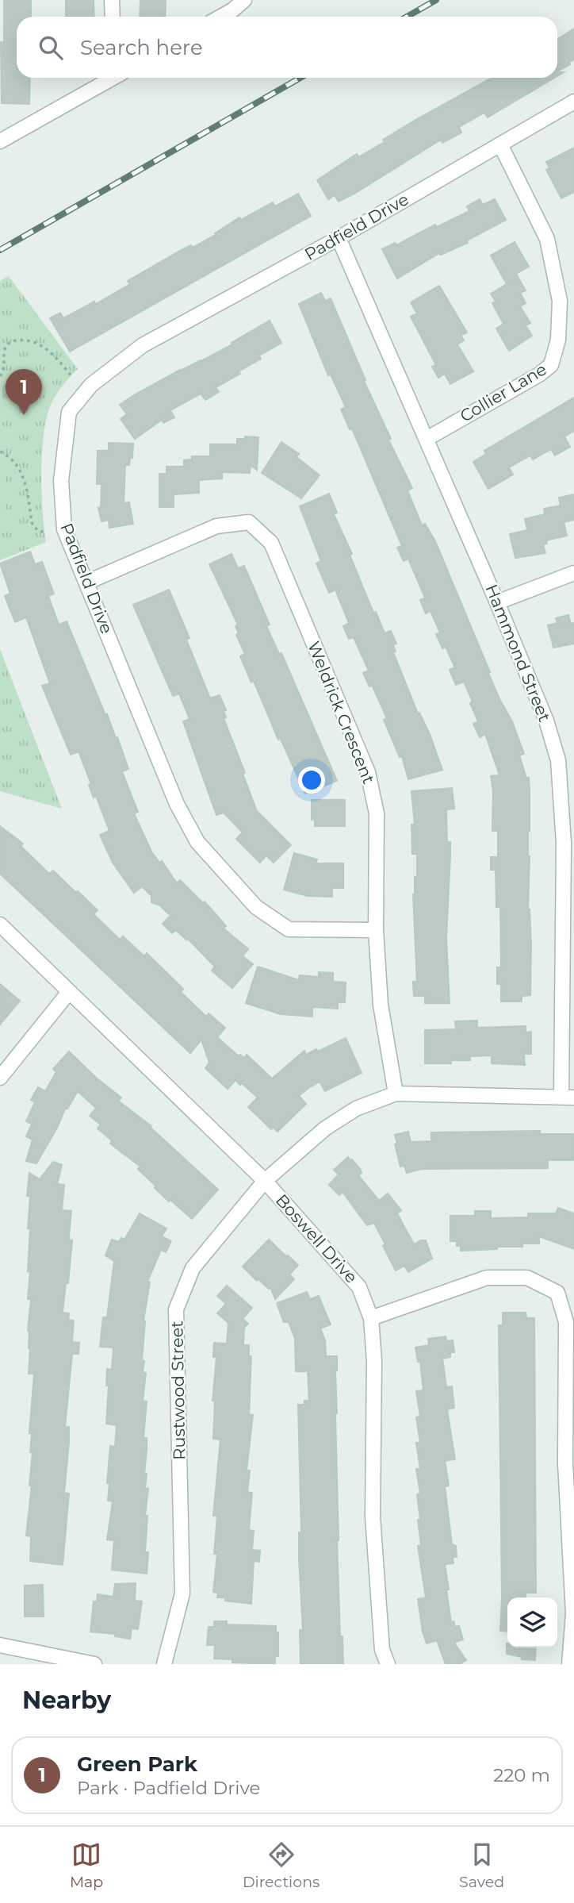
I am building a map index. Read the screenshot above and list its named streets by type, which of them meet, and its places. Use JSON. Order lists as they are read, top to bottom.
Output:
{
  "streets": {
    "street": [
      "Padfield Drive",
      "Collier Lane",
      "Hammond Street",
      "Weldrick Crescent",
      "Boswell Drive",
      "Rustwood Street"
    ]
  },
  "crossings": [
    ["Padfield Drive", "Collier Lane"],
    ["Padfield Drive", "Hammond Street"],
    ["Padfield Drive", "Weldrick Crescent"],
    ["Collier Lane", "Hammond Street"],
    ["Hammond Street", "Rustwood Street"],
    ["Weldrick Crescent", "Rustwood Street"],
    ["Boswell Drive", "Rustwood Street"]
  ],
  "page": {
    "search": "Search here",
    "pins": "1",
    "heading": "Nearby",
    "list": [
      {
        "mark": "1",
        "name": "Green Park",
        "note": "Park · Padfield Drive",
        "value": "220 m"
      }
    ],
    "nav": ["Map", "Directions", "Saved"]
  }
}
